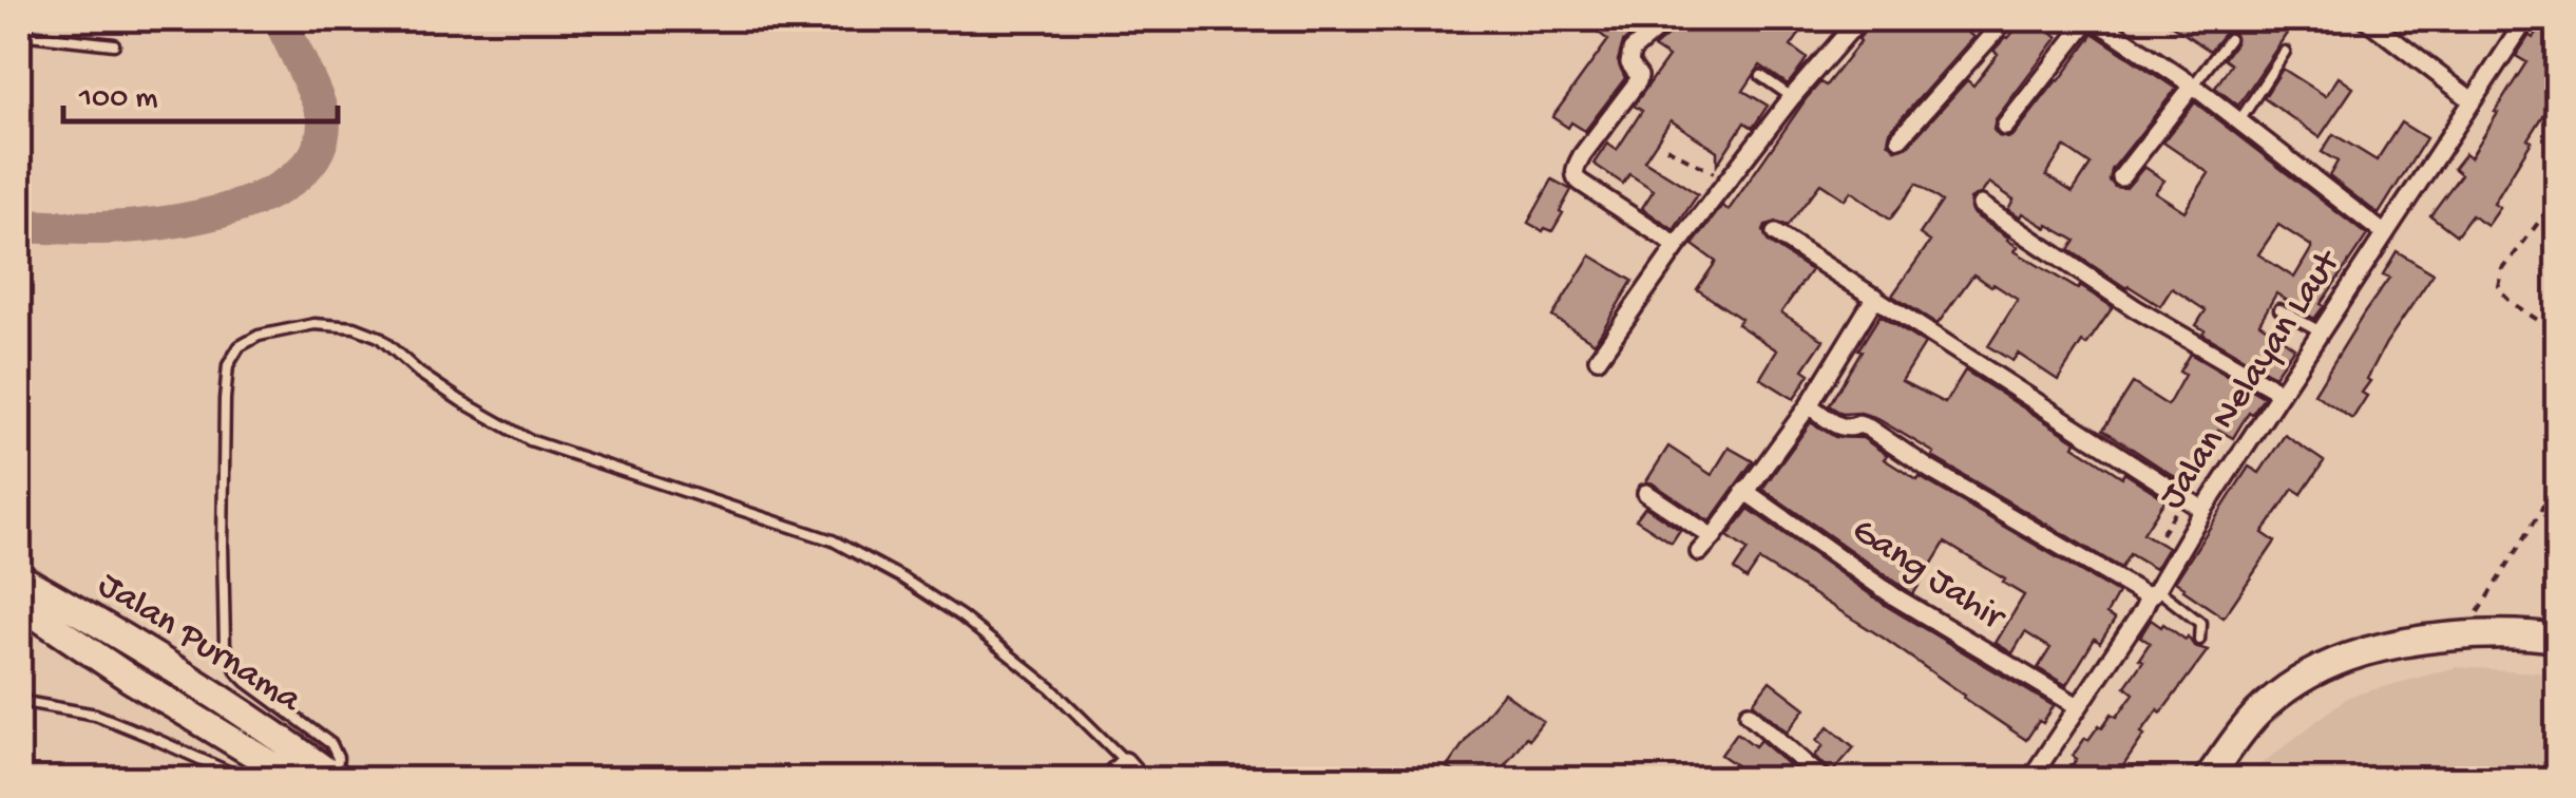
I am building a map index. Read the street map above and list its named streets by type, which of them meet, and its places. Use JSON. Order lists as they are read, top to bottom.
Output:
{
  "streets": {
    "main road": ["Jalan Purnama"],
    "street": ["Jalan Nelayan Laut", "Gang Jahir"]
  },
  "crossings": [
    ["Jalan Nelayan Laut", "Gang Jahir"]
  ],
  "scale_bar": "100 m"
}
